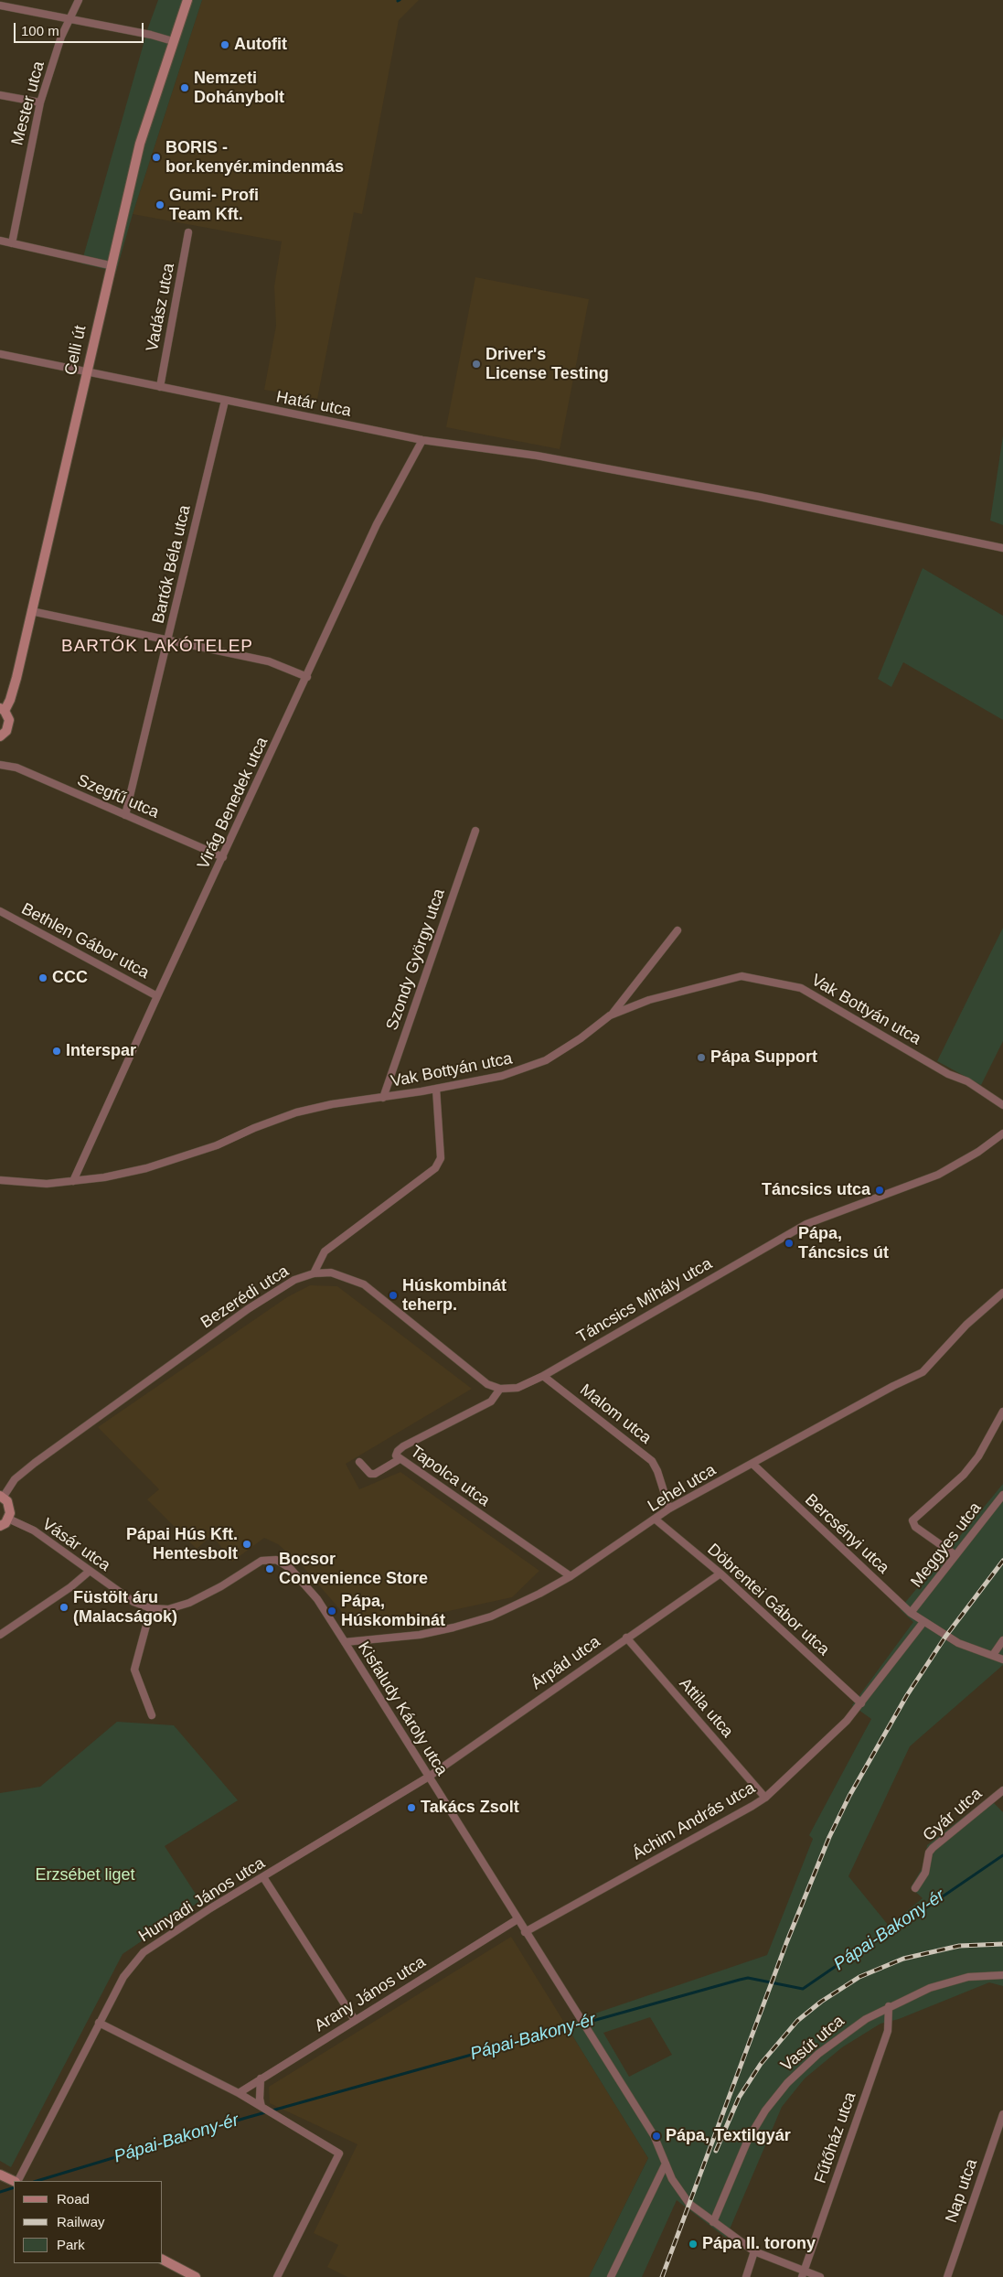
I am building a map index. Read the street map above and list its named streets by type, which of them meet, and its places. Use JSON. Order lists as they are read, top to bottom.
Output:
{
  "streets": {
    "street": [
      "Mester utca",
      "Vadász utca",
      "Celli út",
      "Határ utca",
      "Bartók Béla utca",
      "Szegfű utca",
      "Virág Benedek utca",
      "Bethlen Gábor utca",
      "Szondy György utca",
      "Vak Bottyán utca",
      "Bezerédi utca",
      "Táncsics Mihály utca",
      "Malom utca",
      "Tapolca utca",
      "Lehel utca",
      "Bercsényi utca",
      "Vásár utca",
      "Meggyes utca",
      "Döbrentei Gábor utca",
      "Árpád utca",
      "Attila utca",
      "Kisfaludy Károly utca",
      "Gyár utca",
      "Áchim András utca",
      "Hunyadi János utca",
      "Arany János utca",
      "Vasút utca",
      "Fűtőház utca",
      "Nap utca"
    ]
  },
  "crossings": [
    ["Vadász utca", "Határ utca"],
    ["Celli út", "Határ utca"],
    ["Határ utca", "Bartók Béla utca"],
    ["Határ utca", "Virág Benedek utca"],
    ["Bartók Béla utca", "Szegfű utca"],
    ["Szegfű utca", "Virág Benedek utca"],
    ["Virág Benedek utca", "Bethlen Gábor utca"],
    ["Virág Benedek utca", "Vak Bottyán utca"],
    ["Szondy György utca", "Vak Bottyán utca"],
    ["Vak Bottyán utca", "Bezerédi utca"],
    ["Táncsics Mihály utca", "Malom utca"],
    ["Táncsics Mihály utca", "Tapolca utca"],
    ["Malom utca", "Lehel utca"],
    ["Tapolca utca", "Lehel utca"],
    ["Lehel utca", "Bercsényi utca"],
    ["Lehel utca", "Döbrentei Gábor utca"],
    ["Lehel utca", "Kisfaludy Károly utca"],
    ["Bercsényi utca", "Meggyes utca"],
    ["Bercsényi utca", "Áchim András utca"],
    ["Vásár utca", "Kisfaludy Károly utca"],
    ["Döbrentei Gábor utca", "Árpád utca"],
    ["Döbrentei Gábor utca", "Áchim András utca"],
    ["Árpád utca", "Attila utca"],
    ["Árpád utca", "Kisfaludy Károly utca"],
    ["Árpád utca", "Hunyadi János utca"],
    ["Attila utca", "Áchim András utca"],
    ["Kisfaludy Károly utca", "Áchim András utca"],
    ["Kisfaludy Károly utca", "Hunyadi János utca"],
    ["Kisfaludy Károly utca", "Arany János utca"],
    ["Kisfaludy Károly utca", "Vasút utca"],
    ["Kisfaludy Károly utca", "Fűtőház utca"],
    ["Vasút utca", "Fűtőház utca"]
  ],
  "districts": ["BARTÓK LAKÓTELEP"],
  "water": ["Pápai-Bakony-ér"],
  "parks": ["Erzsébet liget"],
  "places": [
    "Autofit",
    "Nemzeti Dohánybolt",
    "BORIS - bor.kenyér.mindenmás",
    "Gumi- Profi Team Kft.",
    "Driver's License Testing",
    "CCC",
    "Interspar",
    "Pápa Support",
    "Táncsics utca",
    "Pápa, Táncsics út",
    "Húskombinát teherp.",
    "Pápai Hús Kft. Hentesbolt",
    "Bocsor Convenience Store",
    "Füstölt áru (Malacságok)",
    "Pápa, Húskombinát",
    "Takács Zsolt",
    "Pápa, Textilgyár",
    "Pápa II. torony"
  ],
  "legend": ["Road", "Railway", "Park"],
  "scale_bar": "100 m"
}
